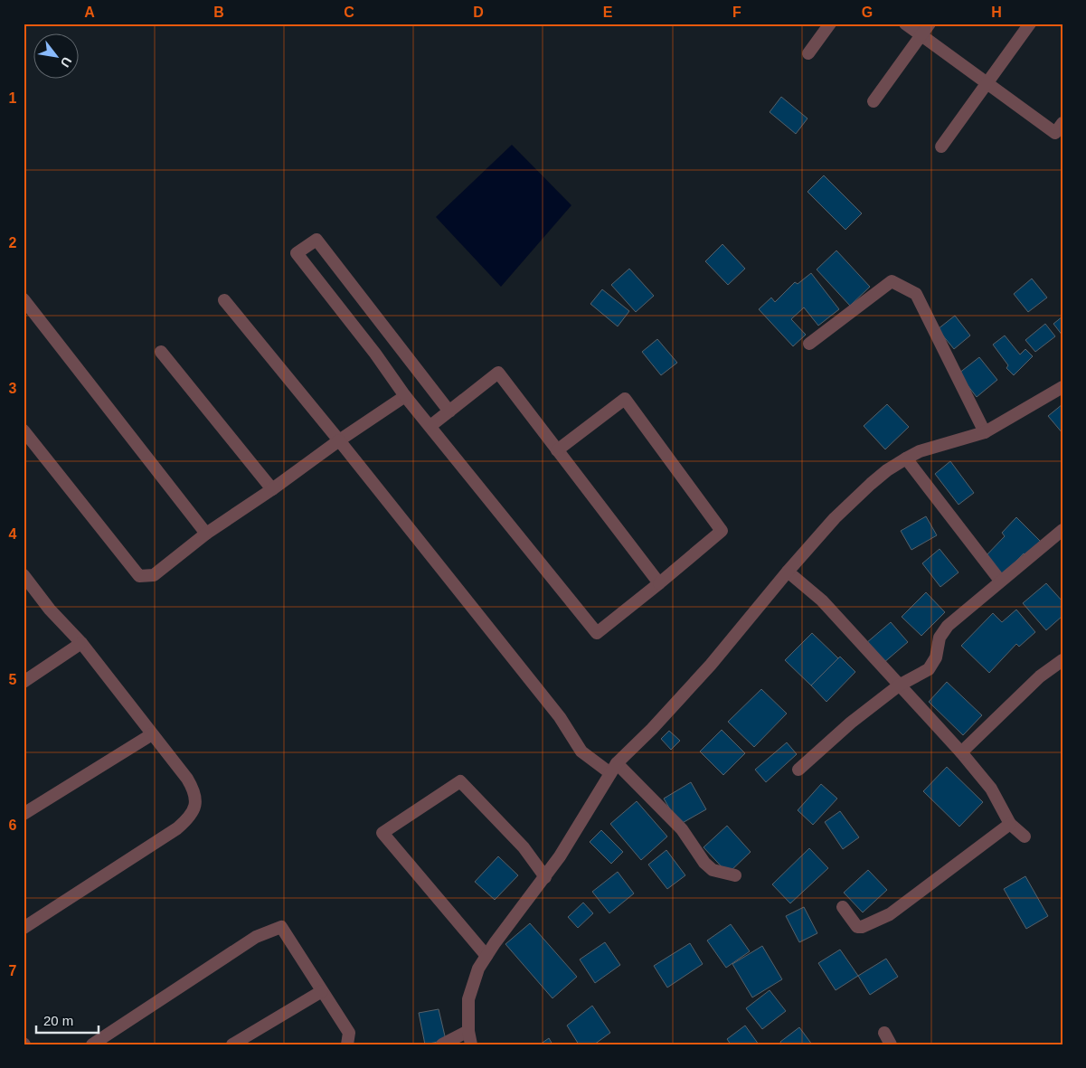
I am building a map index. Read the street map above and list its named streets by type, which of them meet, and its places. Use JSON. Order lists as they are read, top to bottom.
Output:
{
  "scale_bar": "20 m",
  "north": "bottom right",
  "grid": {
    "columns": [
      "A",
      "B",
      "C",
      "D",
      "E",
      "F",
      "G",
      "H"
    ],
    "rows": [
      "1",
      "2",
      "3",
      "4",
      "5",
      "6",
      "7"
    ]
  }
}
